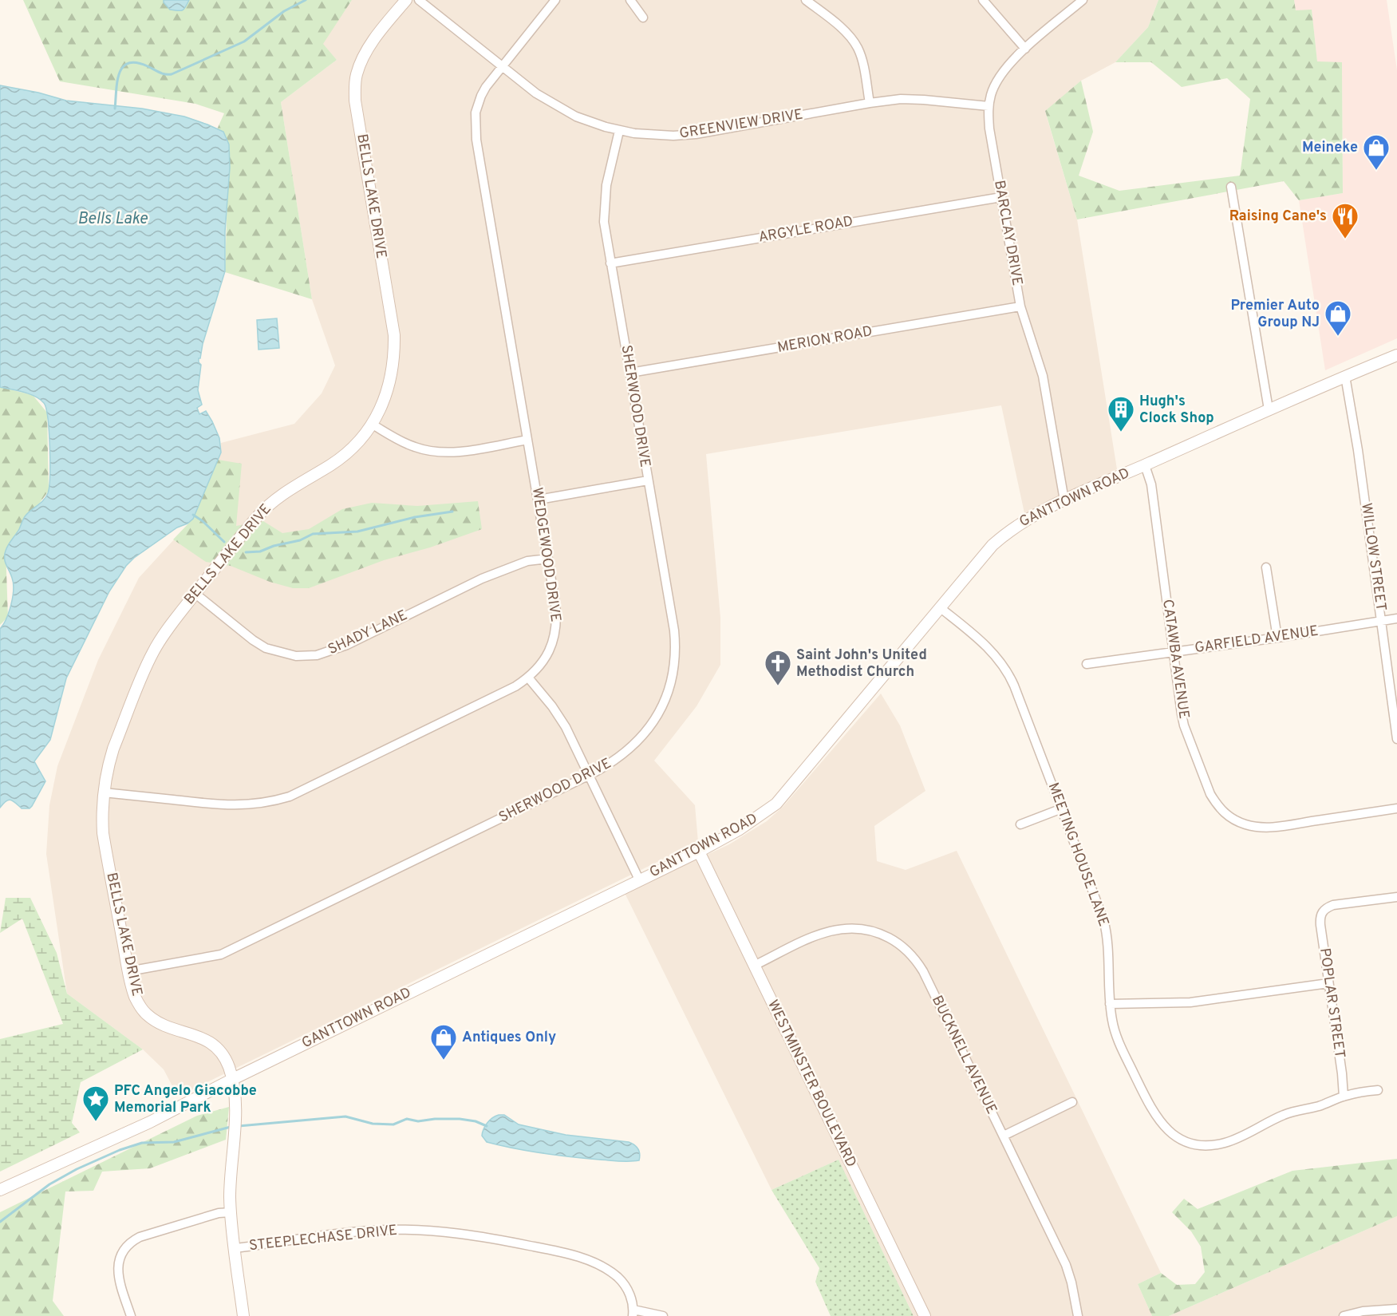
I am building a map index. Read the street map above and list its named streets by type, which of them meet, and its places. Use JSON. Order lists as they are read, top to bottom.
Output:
{
  "streets": {
    "street": [
      "GREENVIEW DRIVE",
      "BELLS LAKE DRIVE",
      "ARGYLE ROAD",
      "BARCLAY DRIVE",
      "MERION ROAD",
      "SHERWOOD DRIVE",
      "GANTTOWN ROAD",
      "WEDGEWOOD DRIVE",
      "WILLOW STREET",
      "SHADY LANE",
      "GARFIELD AVENUE",
      "CATAWBA AVENUE",
      "MEETING HOUSE LANE",
      "POPLAR STREET",
      "BUCKNELL AVENUE",
      "WESTMINSTER BOULEVARD",
      "STEEPLECHASE DRIVE"
    ]
  },
  "crossings": [
    ["GREENVIEW DRIVE", "BARCLAY DRIVE"],
    ["GREENVIEW DRIVE", "SHERWOOD DRIVE"],
    ["GREENVIEW DRIVE", "WEDGEWOOD DRIVE"],
    ["BELLS LAKE DRIVE", "SHERWOOD DRIVE"],
    ["BELLS LAKE DRIVE", "GANTTOWN ROAD"],
    ["BELLS LAKE DRIVE", "WEDGEWOOD DRIVE"],
    ["BELLS LAKE DRIVE", "SHADY LANE"],
    ["BELLS LAKE DRIVE", "STEEPLECHASE DRIVE"],
    ["ARGYLE ROAD", "BARCLAY DRIVE"],
    ["ARGYLE ROAD", "SHERWOOD DRIVE"],
    ["BARCLAY DRIVE", "MERION ROAD"],
    ["BARCLAY DRIVE", "GANTTOWN ROAD"],
    ["MERION ROAD", "SHERWOOD DRIVE"],
    ["GANTTOWN ROAD", "WILLOW STREET"],
    ["GANTTOWN ROAD", "CATAWBA AVENUE"],
    ["GANTTOWN ROAD", "MEETING HOUSE LANE"],
    ["GANTTOWN ROAD", "WESTMINSTER BOULEVARD"],
    ["WEDGEWOOD DRIVE", "SHADY LANE"],
    ["WILLOW STREET", "GARFIELD AVENUE"],
    ["GARFIELD AVENUE", "CATAWBA AVENUE"],
    ["MEETING HOUSE LANE", "POPLAR STREET"],
    ["BUCKNELL AVENUE", "WESTMINSTER BOULEVARD"]
  ],
  "water": ["Bells Lake"],
  "places": {
    "shop": ["Meineke", "Premier Auto Group NJ", "Antiques Only"],
    "restaurant": ["Raising Cane's"],
    "building": ["Hugh's Clock Shop"],
    "church": ["Saint John's United Methodist Church"],
    "place": ["PFC Angelo Giacobbe Memorial Park"]
  }
}
